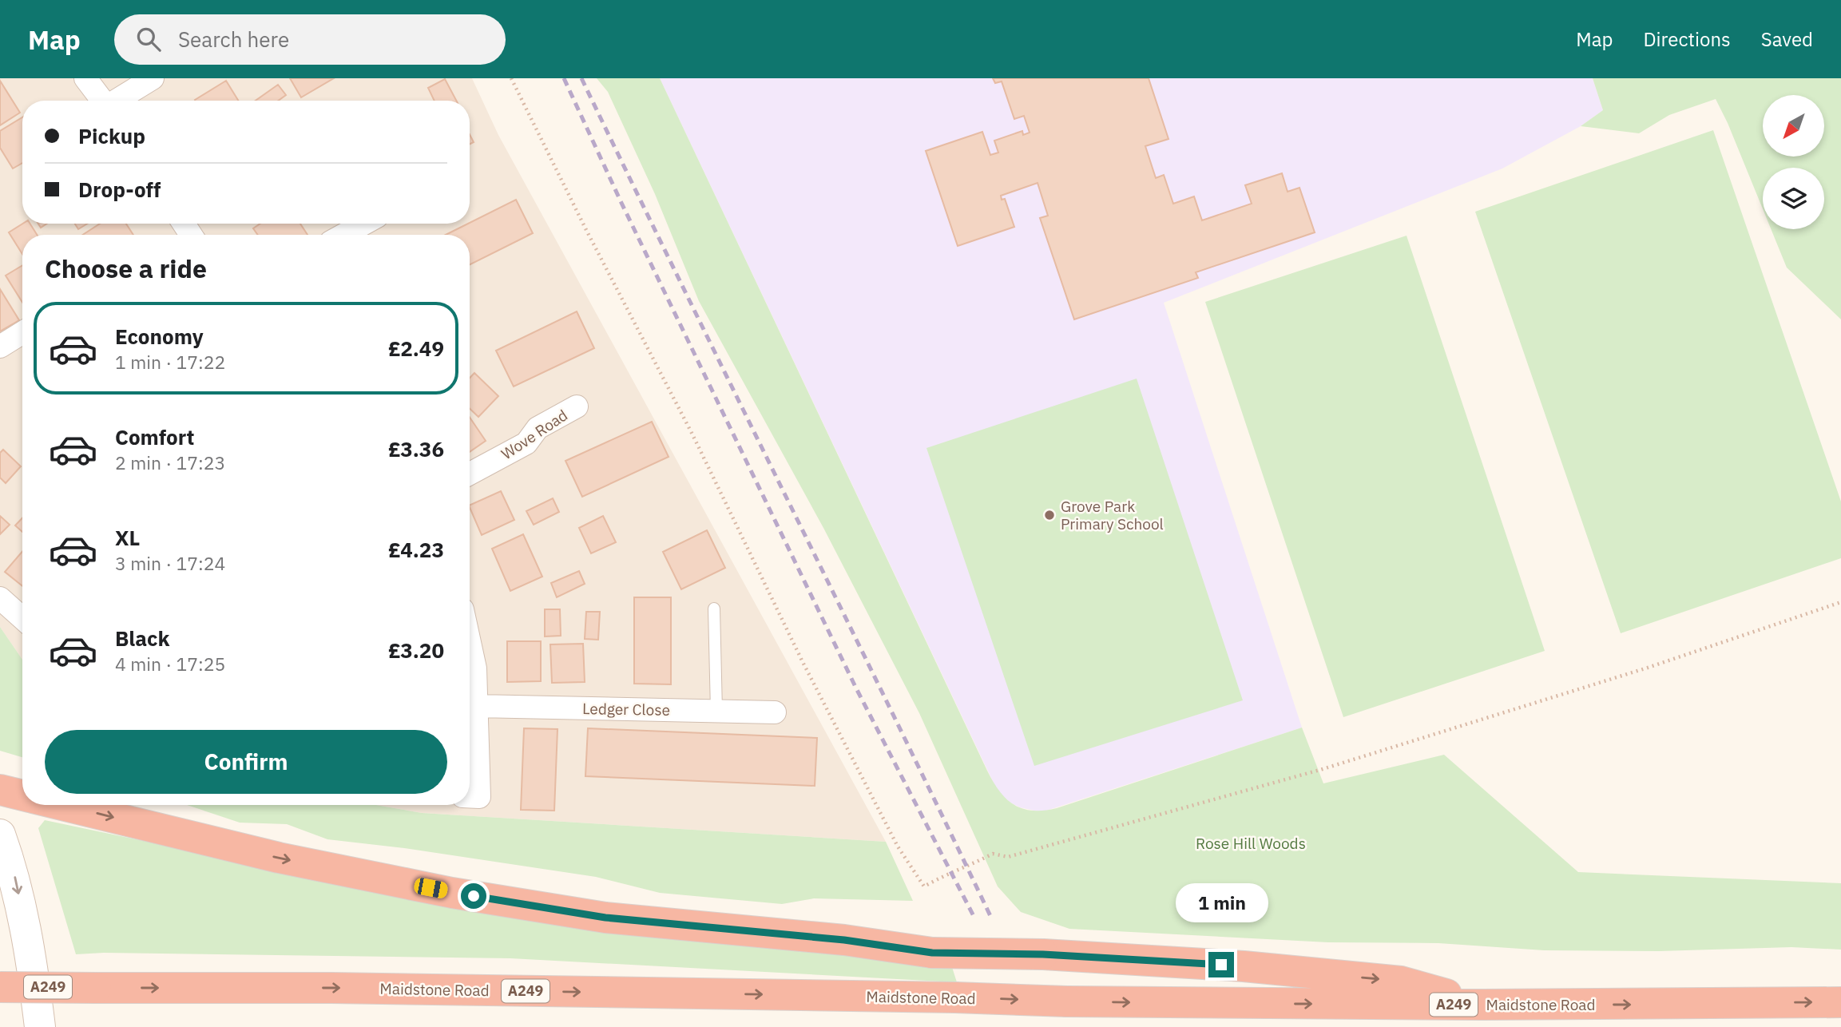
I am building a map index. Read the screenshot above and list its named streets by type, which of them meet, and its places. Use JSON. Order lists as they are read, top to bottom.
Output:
{
  "streets": {
    "highway": ["A249", "Maidstone Road"],
    "street": ["Wove Road", "Ledger Close"]
  },
  "parks": ["Rose Hill Woods"],
  "places": ["Grove Park Primary School"],
  "north": "bottom left",
  "page": {
    "header": "Map",
    "search": "Search here",
    "nav": ["Map", "Directions", "Saved"],
    "banner": ["Pickup", "Drop-off"],
    "heading": "Choose a ride",
    "list": [
      {
        "name": "Economy",
        "note": "1 min · 17:22",
        "value": "£2.49"
      },
      {
        "name": "Comfort",
        "note": "2 min · 17:23",
        "value": "£3.36"
      },
      {
        "name": "XL",
        "note": "3 min · 17:24",
        "value": "£4.23"
      },
      {
        "name": "Black",
        "note": "4 min · 17:25",
        "value": "£3.20"
      }
    ],
    "buttons": "Confirm",
    "bubble": "1 min"
  }
}
